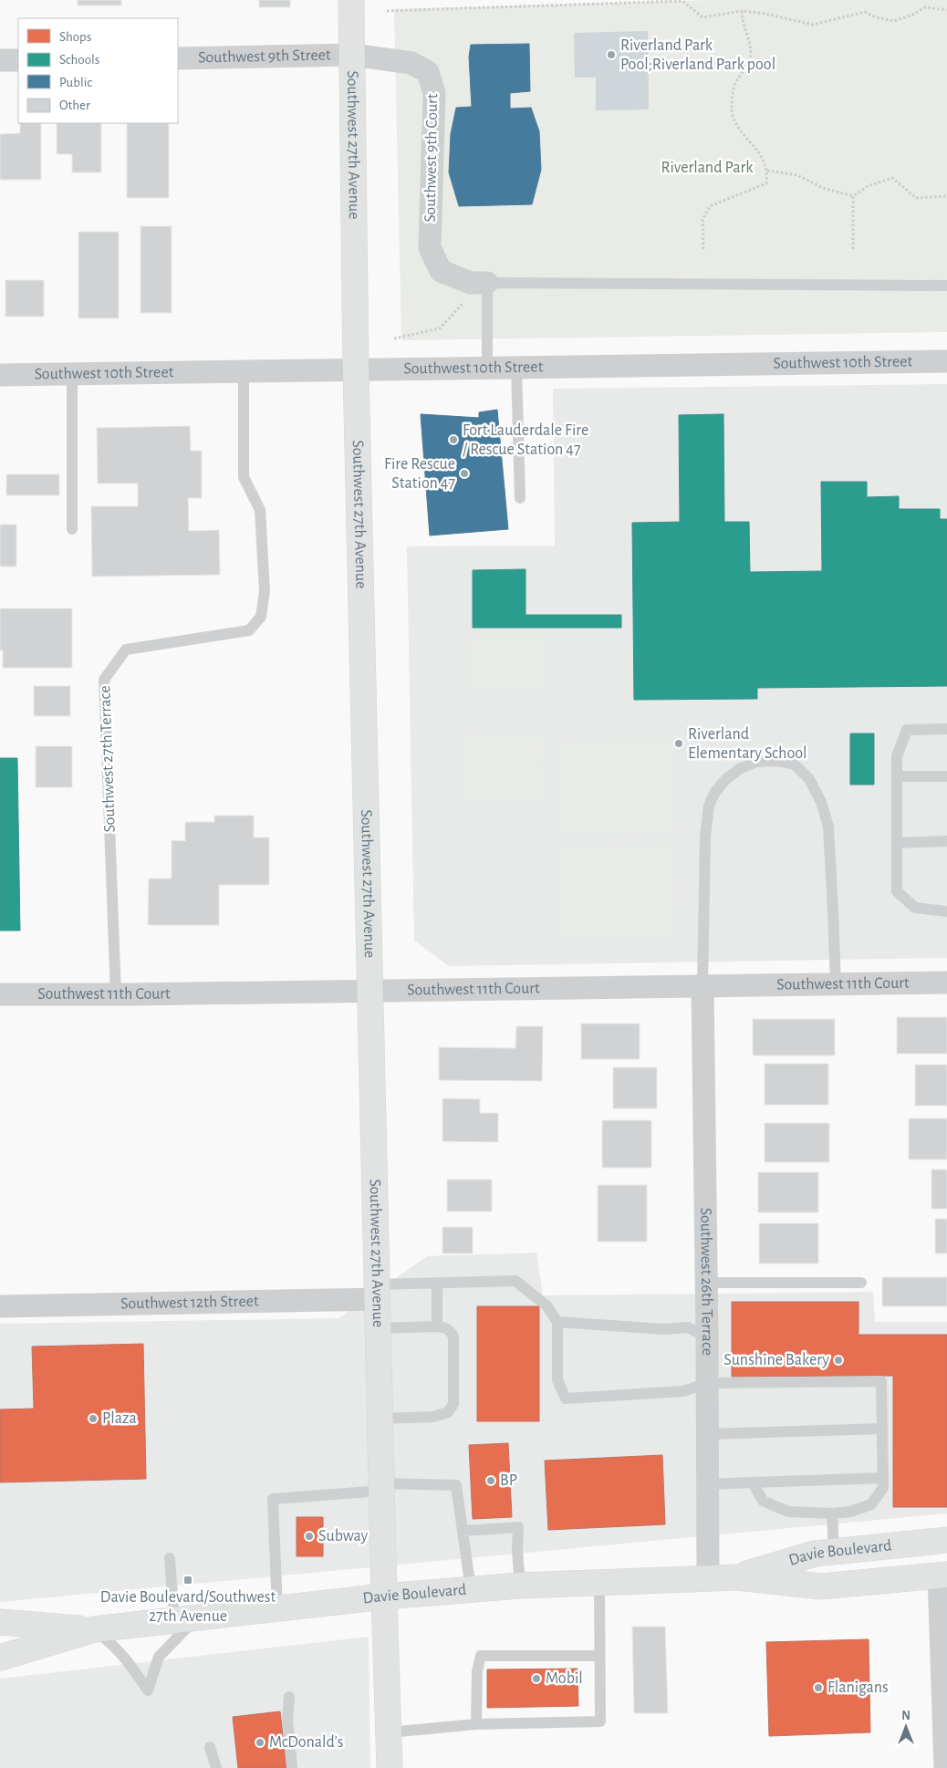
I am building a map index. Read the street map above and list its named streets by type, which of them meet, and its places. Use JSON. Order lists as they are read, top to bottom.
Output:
{
  "streets": {
    "street": [
      "Southwest 9th Street",
      "Southwest 27th Avenue",
      "Southwest 9th Court",
      "Southwest 10th Street",
      "Southwest 11th Court",
      "Southwest 26th Terrace",
      "Southwest 12th Street",
      "Davie Boulevard"
    ],
    "lane": ["Southwest 27th Terrace"]
  },
  "crossings": [
    ["Southwest 9th Street", "Southwest 27th Avenue"],
    ["Southwest 9th Street", "Southwest 9th Court"],
    ["Southwest 27th Avenue", "Southwest 9th Court"],
    ["Southwest 27th Avenue", "Southwest 10th Street"],
    ["Southwest 27th Avenue", "Southwest 11th Court"],
    ["Southwest 27th Avenue", "Southwest 12th Street"],
    ["Southwest 27th Avenue", "Davie Boulevard"],
    ["Southwest 10th Street", "Southwest 27th Terrace"],
    ["Southwest 27th Terrace", "Southwest 11th Court"],
    ["Southwest 11th Court", "Southwest 26th Terrace"],
    ["Southwest 26th Terrace", "Davie Boulevard"]
  ],
  "parks": ["Riverland Park"],
  "places": {
    "other": [
      "Riverland Park Pool;Riverland Park pool",
      "Fort Lauderdale Fire / Rescue Station 47",
      "Fire Rescue Station 47",
      "Riverland Elementary School",
      "Sunshine Bakery",
      "Plaza",
      "BP",
      "Subway",
      "Mobil",
      "Flanigans",
      "McDonald's"
    ],
    "transit": ["Davie Boulevard/Southwest 27th Avenue"]
  },
  "legend": [
    "Shops",
    "Schools",
    "Public",
    "Other"
  ],
  "north": "top"
}
